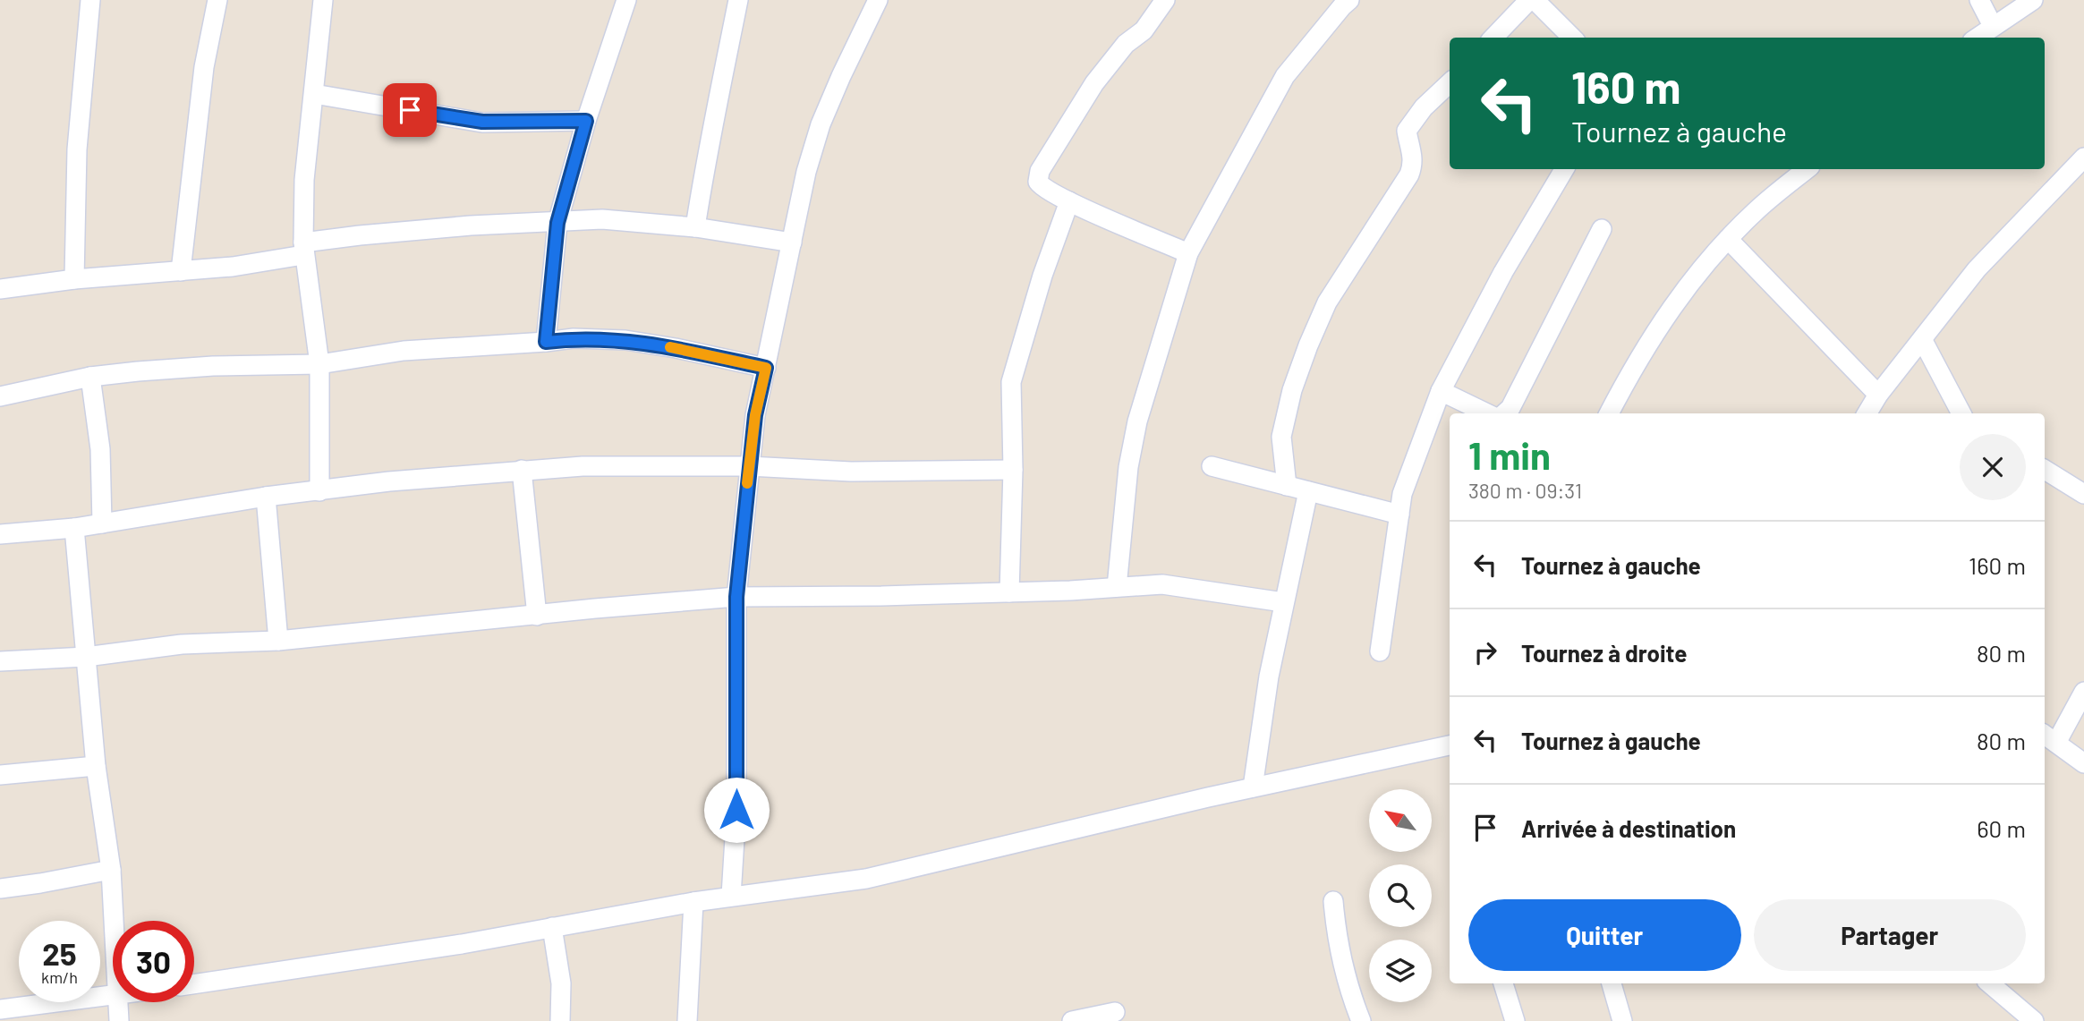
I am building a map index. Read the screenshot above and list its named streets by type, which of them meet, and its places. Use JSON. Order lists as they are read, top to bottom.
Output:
{
  "north": "top left",
  "page": {
    "turn": ["160 m", "Tournez à gauche"],
    "heading": ["1 min", "380 m · 09:31"],
    "list": [
      {
        "name": "Tournez à gauche",
        "value": "160 m"
      },
      {
        "name": "Tournez à droite",
        "value": "80 m"
      },
      {
        "name": "Tournez à gauche",
        "value": "80 m"
      },
      {
        "name": "Arrivée à destination",
        "value": "60 m"
      }
    ],
    "buttons": ["Quitter", "Partager"],
    "speed": "25 km/h",
    "limit": "30"
  }
}
